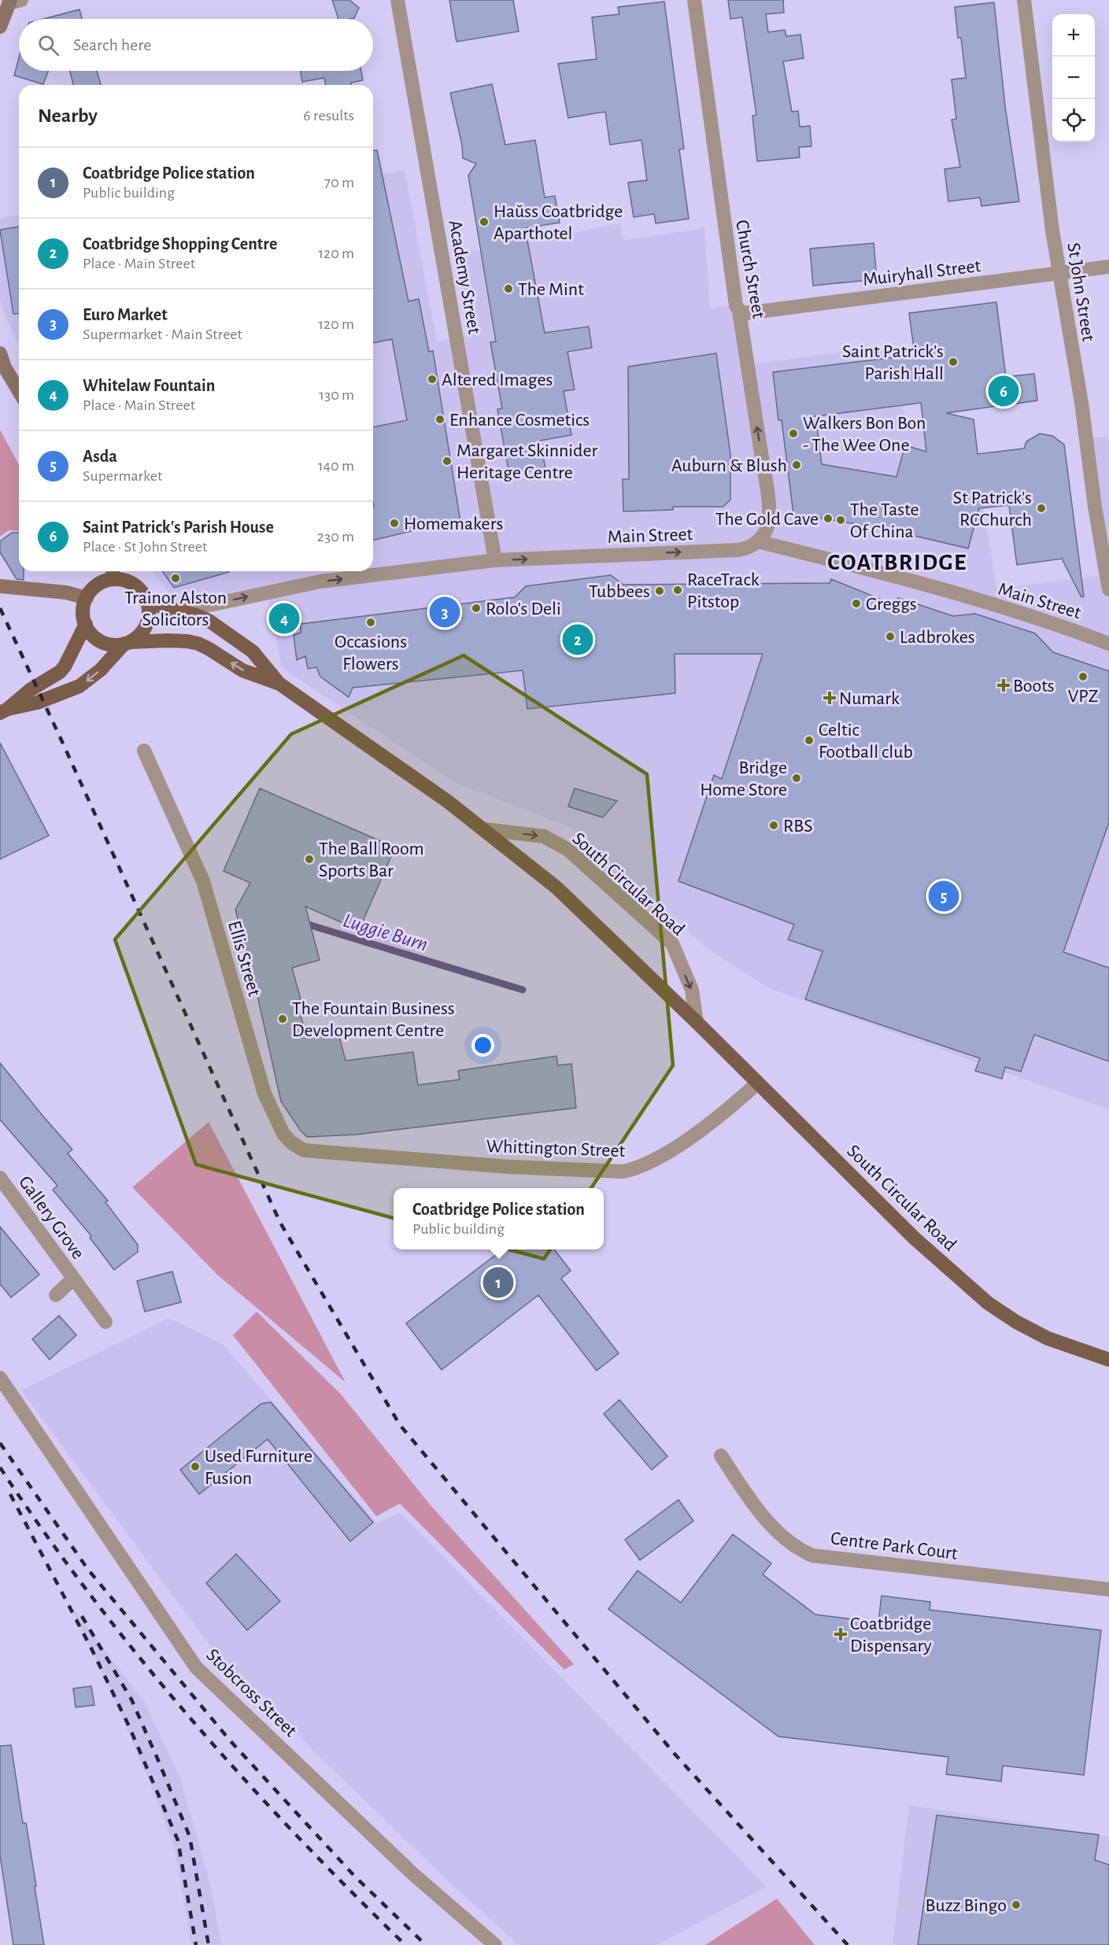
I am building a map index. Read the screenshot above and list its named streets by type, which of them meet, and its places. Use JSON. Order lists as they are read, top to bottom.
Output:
{
  "streets": {
    "main road": ["South Circular Road"],
    "street": [
      "Church Street",
      "Muiryhall Street",
      "Academy Street",
      "St John Street",
      "Main Street",
      "Ellis Street",
      "Whittington Street",
      "Gallery Grove",
      "Centre Park Court",
      "Stobcross Street"
    ]
  },
  "crossings": [
    ["Church Street", "Muiryhall Street"],
    ["Church Street", "Main Street"],
    ["Muiryhall Street", "St John Street"],
    ["Academy Street", "Main Street"],
    ["Main Street", "South Circular Road"],
    ["South Circular Road", "Whittington Street"],
    ["Ellis Street", "Whittington Street"]
  ],
  "one_way": ["Church Street", "Main Street"],
  "districts": ["COATBRIDGE"],
  "water": ["Luggie Burn"],
  "places": {
    "other": [
      "Haŭss Coatbridge Aparthotel",
      "The Mint",
      "Saint Patrick's Parish Hall",
      "Altered Images",
      "Enhance Cosmetics",
      "Walkers Bon Bon - The Wee One",
      "Margaret Skinnider Heritage Centre",
      "Auburn & Blush",
      "St Patrick's RCChurch",
      "The Gold Cave",
      "The Taste Of China",
      "Homemakers",
      "Trainor Alston Solicitors",
      "RaceTrack Pitstop",
      "Tubbees",
      "Greggs",
      "Rolo's Deli",
      "Occasions Flowers",
      "Ladbrokes",
      "VPZ",
      "Celtic Football club",
      "Bridge Home Store",
      "RBS",
      "The Ball Room Sports Bar",
      "The Fountain Business Development Centre",
      "Used Furniture Fusion",
      "Buzz Bingo"
    ],
    "health": ["Boots", "Numark", "Coatbridge Dispensary"]
  },
  "page": {
    "map_buttons": ["+", "−"],
    "search": "Search here",
    "heading": ["Nearby", "6 results"],
    "list": [
      {
        "mark": "1",
        "name": "Coatbridge Police station",
        "note": "Public building",
        "value": "70 m"
      },
      {
        "mark": "2",
        "name": "Coatbridge Shopping Centre",
        "note": "Place · Main Street",
        "value": "120 m"
      },
      {
        "mark": "3",
        "name": "Euro Market",
        "note": "Supermarket · Main Street",
        "value": "120 m"
      },
      {
        "mark": "4",
        "name": "Whitelaw Fountain",
        "note": "Place · Main Street",
        "value": "130 m"
      },
      {
        "mark": "5",
        "name": "Asda",
        "note": "Supermarket",
        "value": "140 m"
      },
      {
        "mark": "6",
        "name": "Saint Patrick's Parish House",
        "note": "Place · St John Street",
        "value": "230 m"
      }
    ],
    "pins": [
      "6",
      "3",
      "4",
      "2",
      "5",
      "1"
    ],
    "popup": ["Coatbridge Police station", "Public building"]
  }
}
